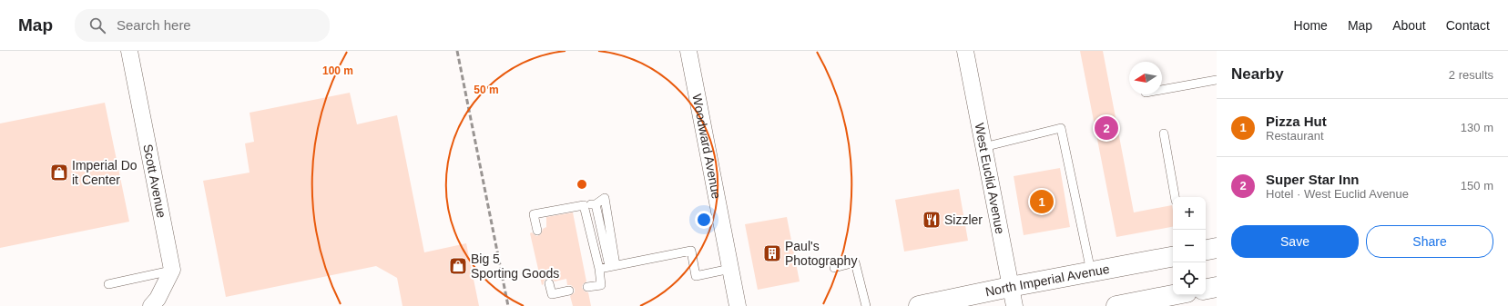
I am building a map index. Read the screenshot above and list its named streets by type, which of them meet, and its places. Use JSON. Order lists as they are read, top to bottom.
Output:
{
  "streets": {
    "highway": ["North Imperial Avenue"],
    "street": ["Woodward Avenue", "West Euclid Avenue", "Scott Avenue"]
  },
  "crossings": [
    ["West Euclid Avenue", "North Imperial Avenue"]
  ],
  "places": {
    "shop": ["Imperial Do it Center", "Big 5 Sporting Goods"],
    "restaurant": ["Sizzler"],
    "building": ["Paul's Photography"]
  },
  "north": "left",
  "page": {
    "header": "Map",
    "search": "Search here",
    "nav": [
      "Home",
      "Map",
      "About",
      "Contact"
    ],
    "heading": ["Nearby", "2 results"],
    "list": [
      {
        "mark": "1",
        "name": "Pizza Hut",
        "note": "Restaurant",
        "value": "130 m"
      },
      {
        "mark": "2",
        "name": "Super Star Inn",
        "note": "Hotel · West Euclid Avenue",
        "value": "150 m"
      }
    ],
    "pins": ["2", "1"],
    "map_buttons": ["+", "−"],
    "buttons": ["Save", "Share"]
  },
  "rings": ["100 m", "50 m"]
}
